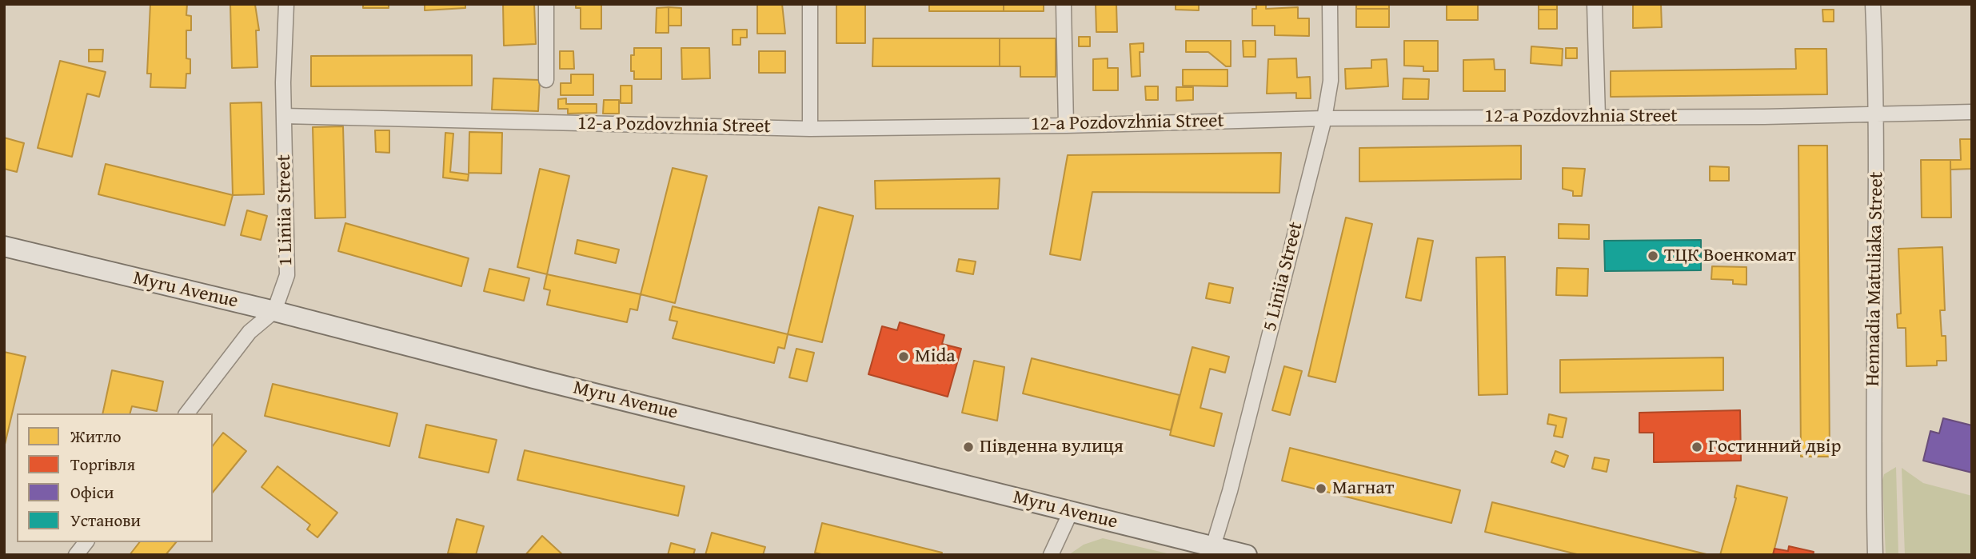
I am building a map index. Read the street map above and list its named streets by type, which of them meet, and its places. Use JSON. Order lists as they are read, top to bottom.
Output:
{
  "streets": {
    "main road": ["Myru Avenue"],
    "street": [
      "12-a Pozdovzhnia Street",
      "1 Liniia Street",
      "5 Liniia Street",
      "Hennadia Matuliaka Street"
    ]
  },
  "crossings": [
    ["12-a Pozdovzhnia Street", "1 Liniia Street"],
    ["12-a Pozdovzhnia Street", "5 Liniia Street"],
    ["12-a Pozdovzhnia Street", "Hennadia Matuliaka Street"],
    ["1 Liniia Street", "Myru Avenue"],
    ["5 Liniia Street", "Myru Avenue"]
  ],
  "places": [
    "ТЦК Военкомат",
    "Mida",
    "Південна вулиця",
    "Гостинний двір",
    "Магнат"
  ],
  "legend": [
    "Житло",
    "Торгівля",
    "Офіси",
    "Установи"
  ]
}
